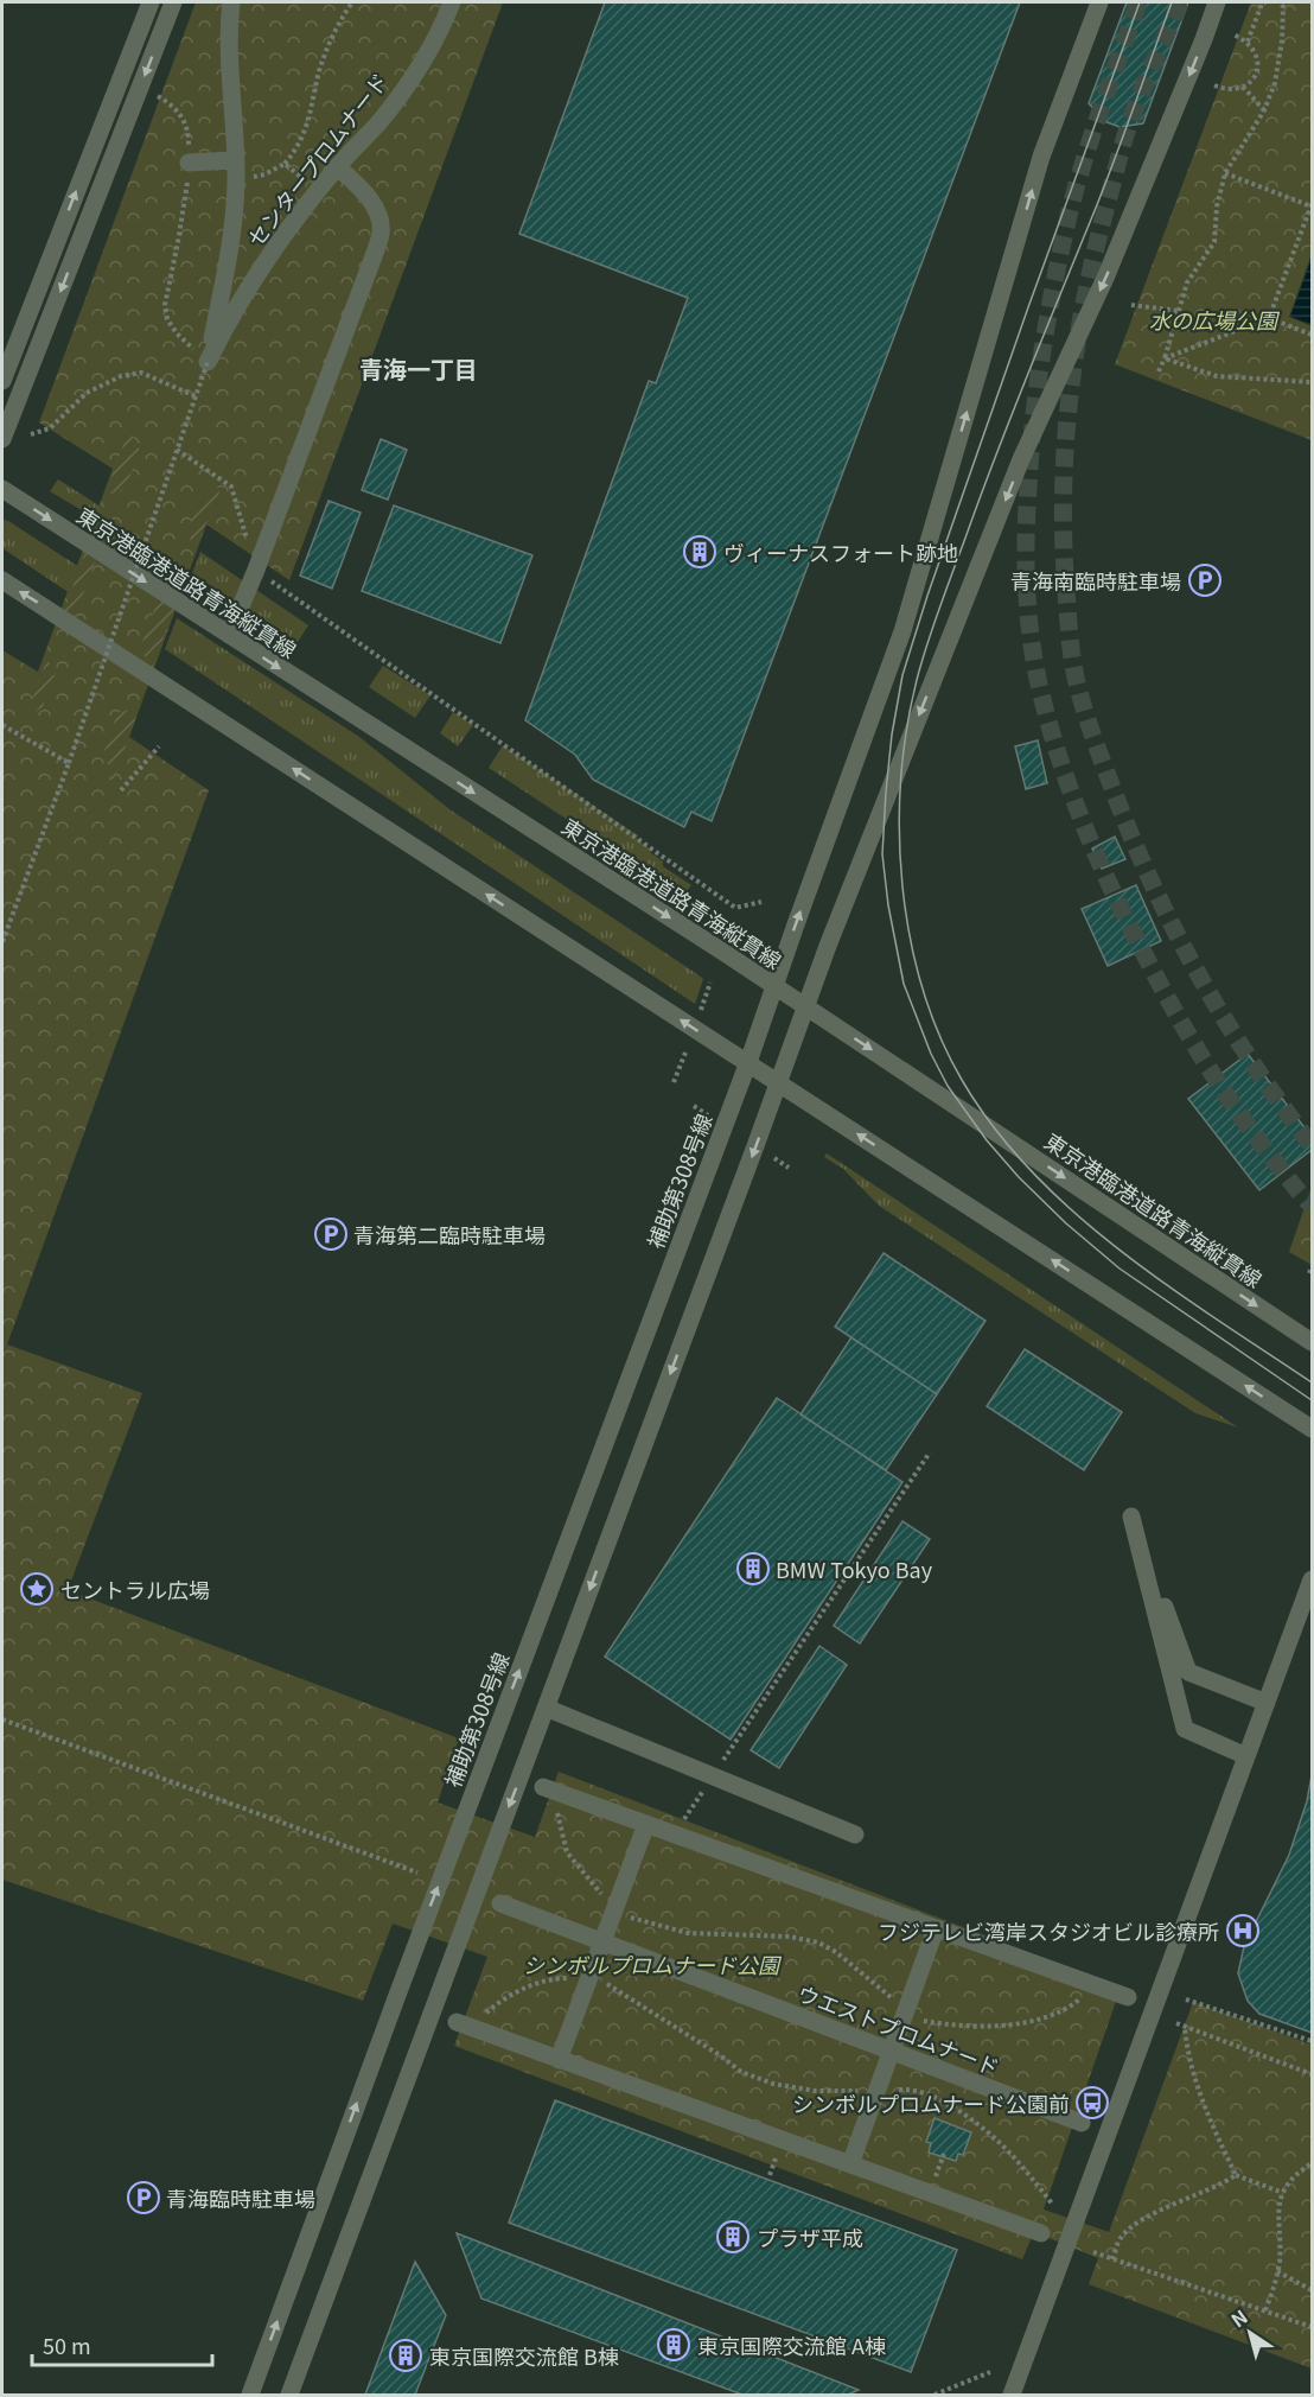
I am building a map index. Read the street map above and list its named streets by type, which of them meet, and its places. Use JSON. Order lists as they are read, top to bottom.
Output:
{
  "streets": {
    "street": [
      "センタープロムナード",
      "東京港臨港道路青海縦貫線",
      "補助第308号線",
      "ウエストプロムナード"
    ]
  },
  "crossings": [
    ["東京港臨港道路青海縦貫線", "補助第308号線"]
  ],
  "districts": ["青海一丁目"],
  "parks": ["水の広場公園", "シンボルプロムナード公園"],
  "places": {
    "building": [
      "ヴィーナスフォート跡地",
      "BMW Tokyo Bay",
      "プラザ平成",
      "東京国際交流館 A棟",
      "東京国際交流館 B棟"
    ],
    "parking": ["青海南臨時駐車場", "青海第二臨時駐車場", "青海臨時駐車場"],
    "place": ["セントラル広場"],
    "hospital": ["フジテレビ湾岸スタジオビル診療所"],
    "bus stop": ["シンボルプロムナード公園前"]
  },
  "scale_bar": "50 m",
  "north": "top left"
}
